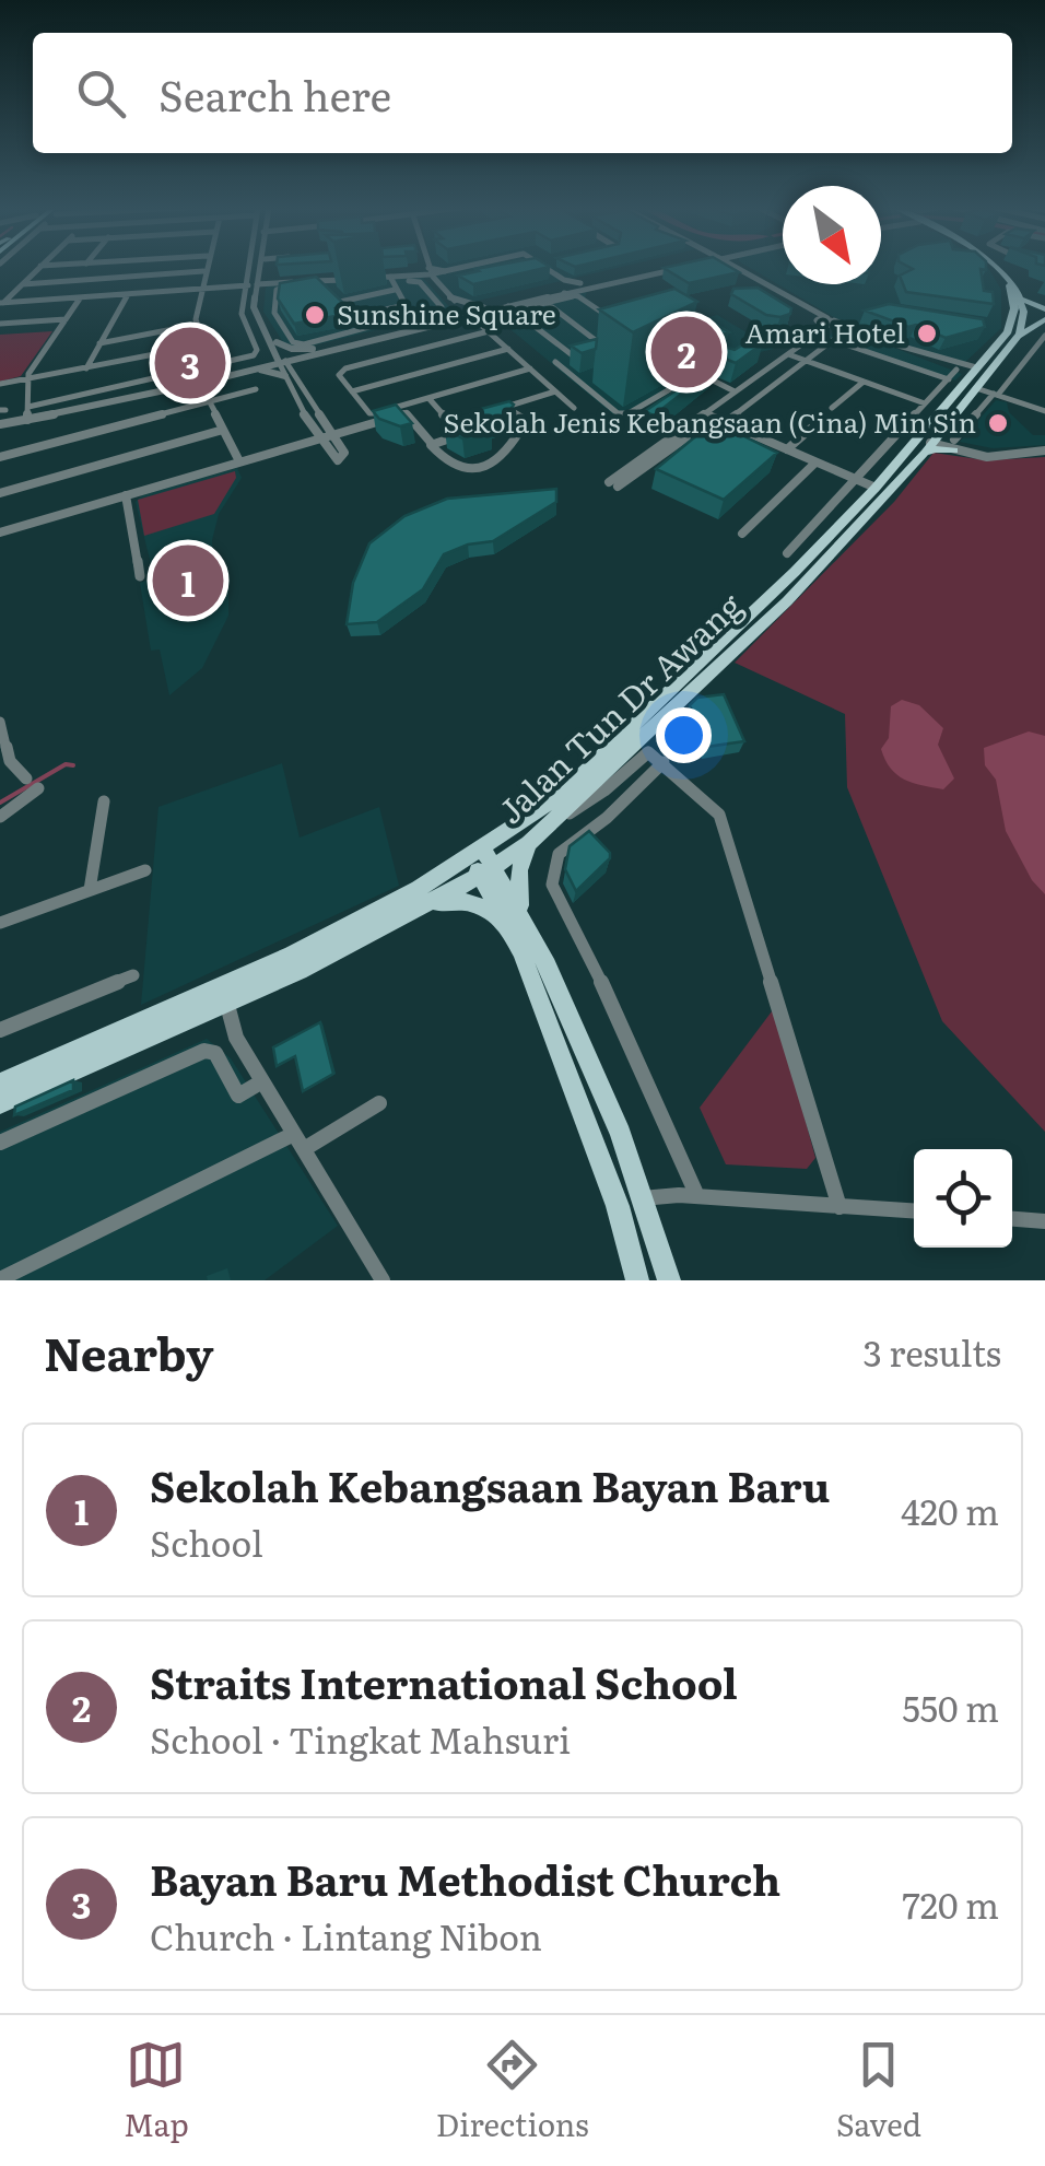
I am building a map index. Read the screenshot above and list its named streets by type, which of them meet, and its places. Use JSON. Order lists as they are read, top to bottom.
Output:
{
  "streets": {
    "main road": ["Jalan Tun Dr Awang"]
  },
  "places": ["Sunshine Square", "Amari Hotel", "Sekolah Jenis Kebangsaan (Cina) Min Sin"],
  "north": "bottom right",
  "page": {
    "search": "Search here",
    "pins": ["2", "3", "1"],
    "heading": ["Nearby", "3 results"],
    "list": [
      {
        "mark": "1",
        "name": "Sekolah Kebangsaan Bayan Baru",
        "note": "School",
        "value": "420 m"
      },
      {
        "mark": "2",
        "name": "Straits International School",
        "note": "School · Tingkat Mahsuri",
        "value": "550 m"
      },
      {
        "mark": "3",
        "name": "Bayan Baru Methodist Church",
        "note": "Church · Lintang Nibon",
        "value": "720 m"
      }
    ],
    "nav": ["Map", "Directions", "Saved"]
  }
}
